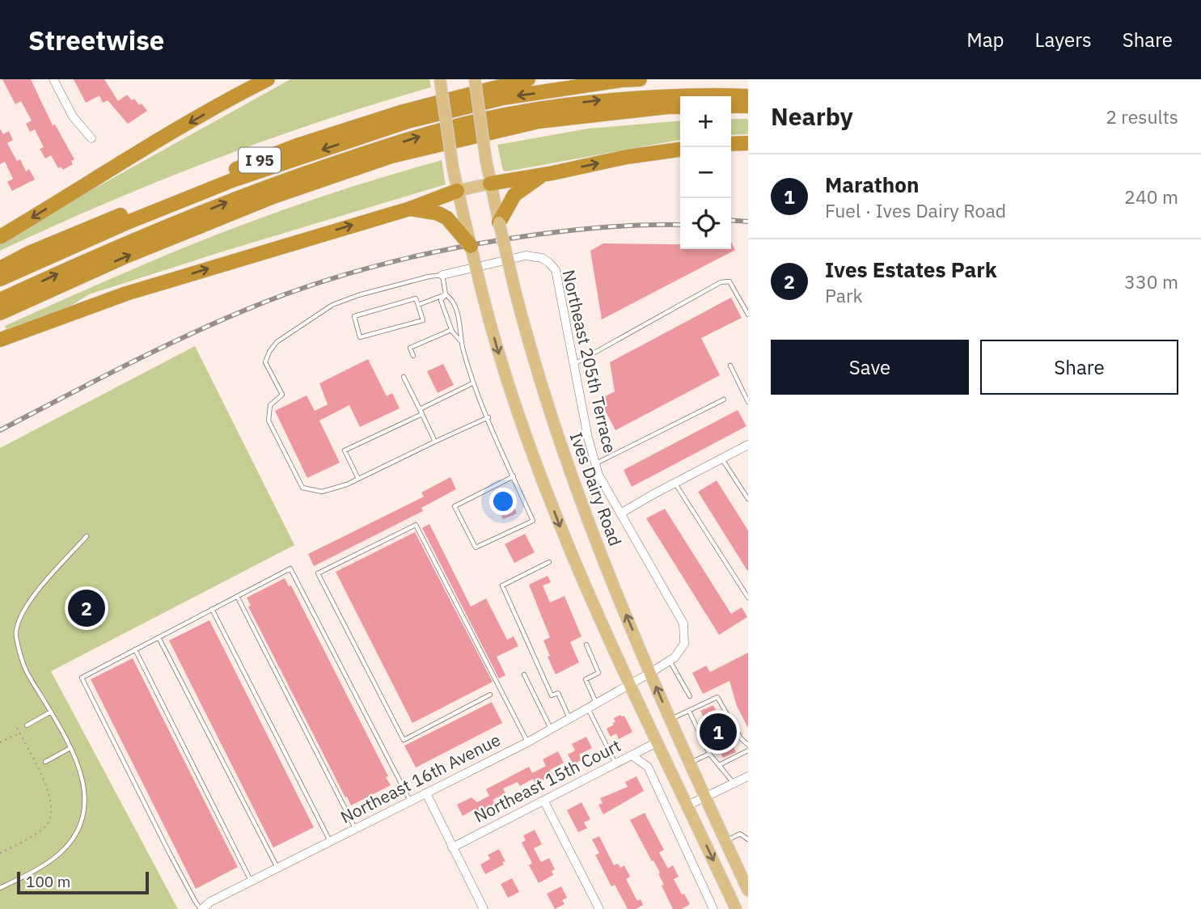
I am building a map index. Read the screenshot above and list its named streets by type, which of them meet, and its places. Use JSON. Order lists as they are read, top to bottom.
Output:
{
  "streets": {
    "highway": ["I 95"],
    "main road": ["Ives Dairy Road"],
    "street": ["Northeast 205th Terrace", "Northeast 16th Avenue", "Northeast 15th Court"]
  },
  "crossings": [
    ["Northeast 205th Terrace", "Ives Dairy Road"],
    ["Northeast 205th Terrace", "Northeast 16th Avenue"],
    ["Ives Dairy Road", "Northeast 16th Avenue"]
  ],
  "scale_bar": "100 m",
  "page": {
    "header": "Streetwise",
    "nav": ["Map", "Layers", "Share"],
    "heading": ["Nearby", "2 results"],
    "map_buttons": ["+", "−"],
    "list": [
      {
        "mark": "1",
        "name": "Marathon",
        "note": "Fuel · Ives Dairy Road",
        "value": "240 m"
      },
      {
        "mark": "2",
        "name": "Ives Estates Park",
        "note": "Park",
        "value": "330 m"
      }
    ],
    "buttons": ["Save", "Share"],
    "pins": ["2", "1"],
    "scale": "100 m"
  }
}
